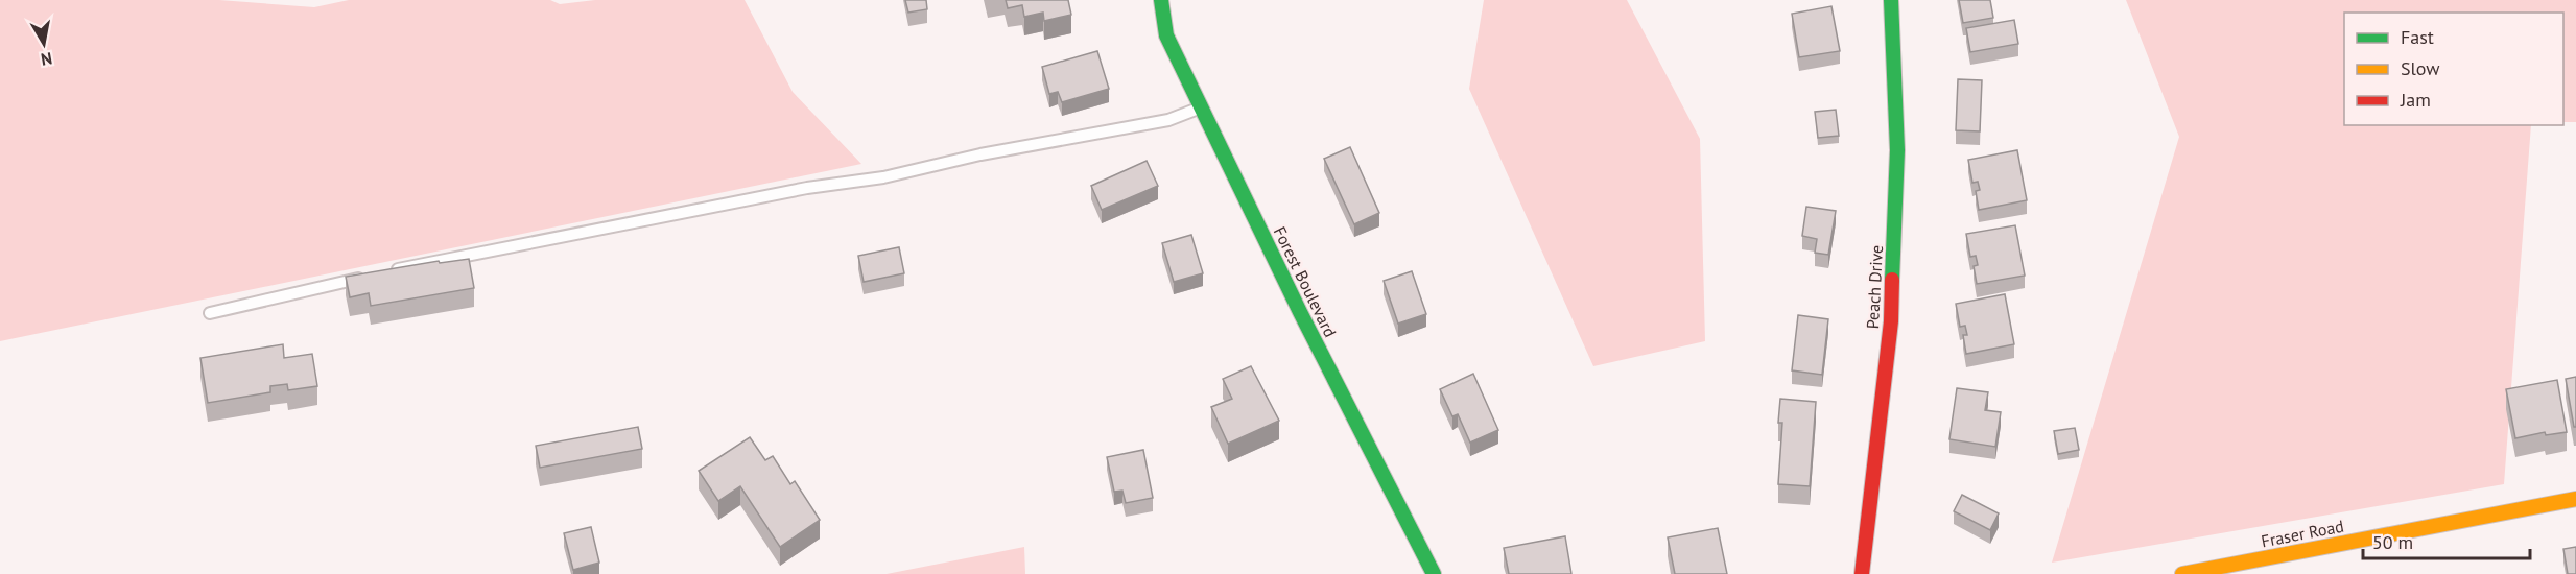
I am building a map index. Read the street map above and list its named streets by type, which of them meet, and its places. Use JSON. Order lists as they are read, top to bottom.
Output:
{
  "streets": {
    "street": ["Forest Boulevard", "Peach Drive", "Fraser Road"]
  },
  "legend": ["Fast", "Slow", "Jam"],
  "scale_bar": "50 m",
  "north": "bottom"
}
